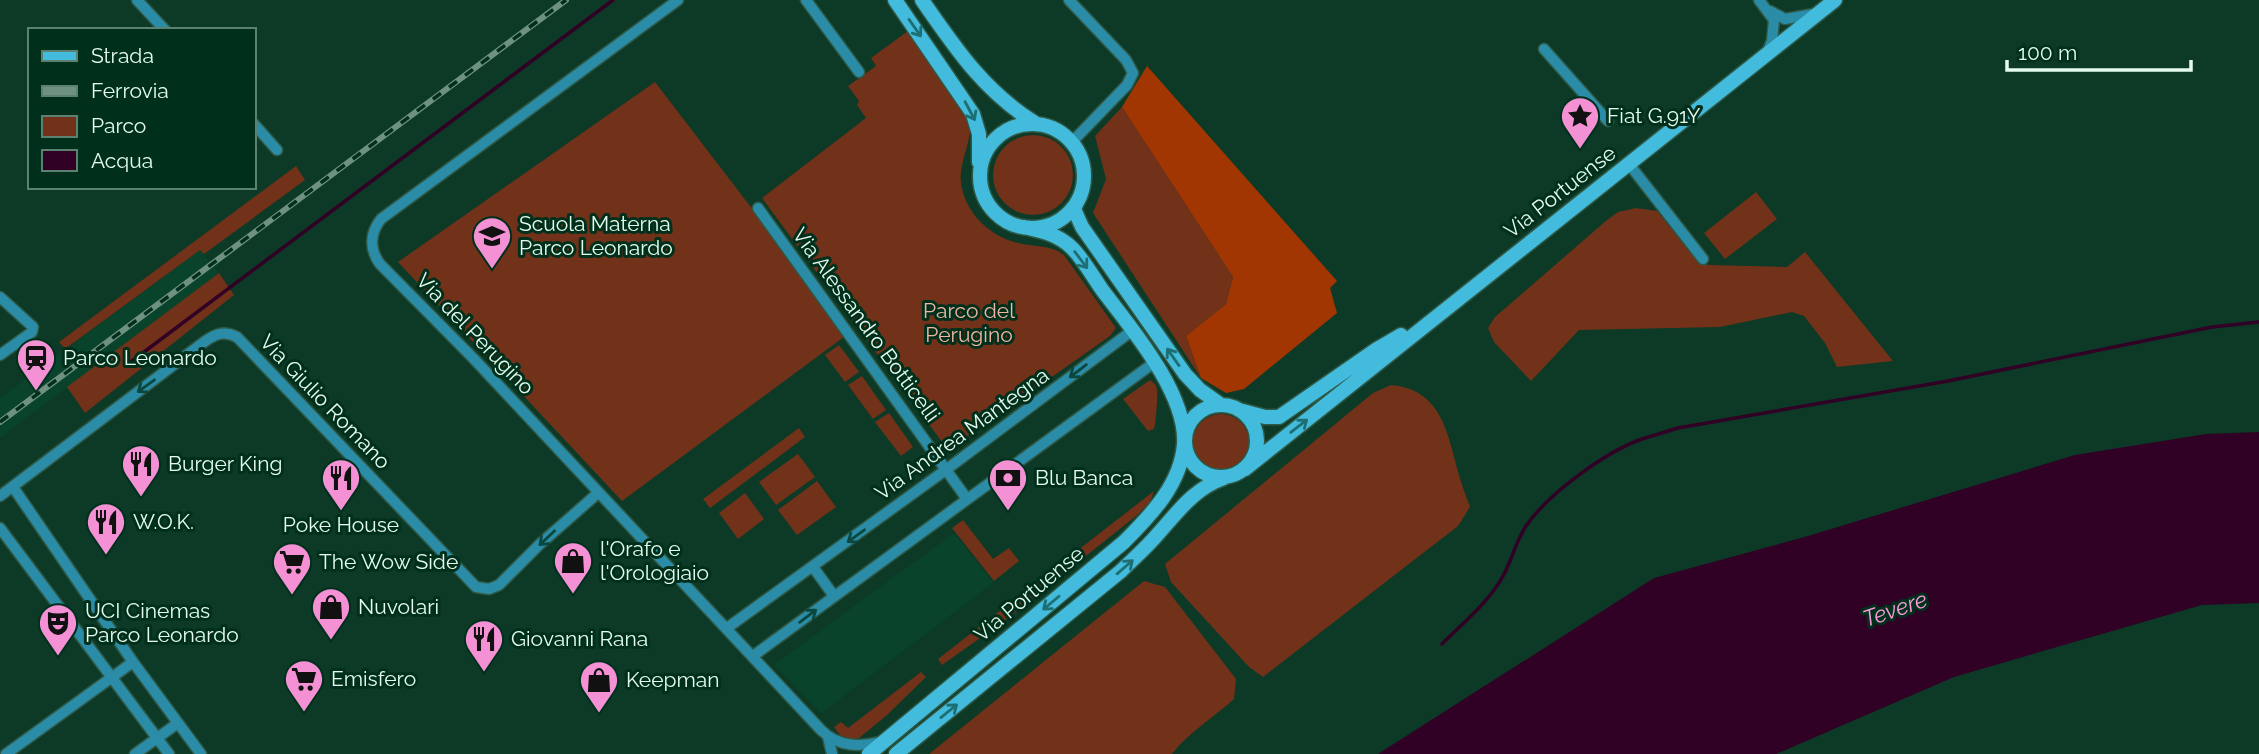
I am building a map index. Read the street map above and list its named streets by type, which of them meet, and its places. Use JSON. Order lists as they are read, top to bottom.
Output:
{
  "streets": {
    "street": [
      "Via Portuense",
      "Via Alessandro Botticelli",
      "Via del Perugino",
      "Via Giulio Romano",
      "Via Andrea Mantegna"
    ]
  },
  "crossings": [
    ["Via Alessandro Botticelli", "Via Andrea Mantegna"],
    ["Via del Perugino", "Via Giulio Romano"],
    ["Via del Perugino", "Via Andrea Mantegna"]
  ],
  "water": ["Tevere"],
  "parks": ["Parco del Perugino"],
  "places": {
    "place": ["Fiat G.91Y"],
    "school or university": ["Scuola Materna Parco Leonardo"],
    "station": ["Parco Leonardo"],
    "restaurant": [
      "Burger King",
      "Poke House",
      "W.O.K.",
      "Giovanni Rana"
    ],
    "bank": ["Blu Banca"],
    "shop": ["l'Orafo e l'Orologiaio", "Nuvolari", "Keepman"],
    "supermarket": ["The Wow Side", "Emisfero"],
    "theatre": ["UCI Cinemas Parco Leonardo"]
  },
  "legend": [
    "Strada",
    "Ferrovia",
    "Parco",
    "Acqua"
  ],
  "scale_bar": "100 m"
}
